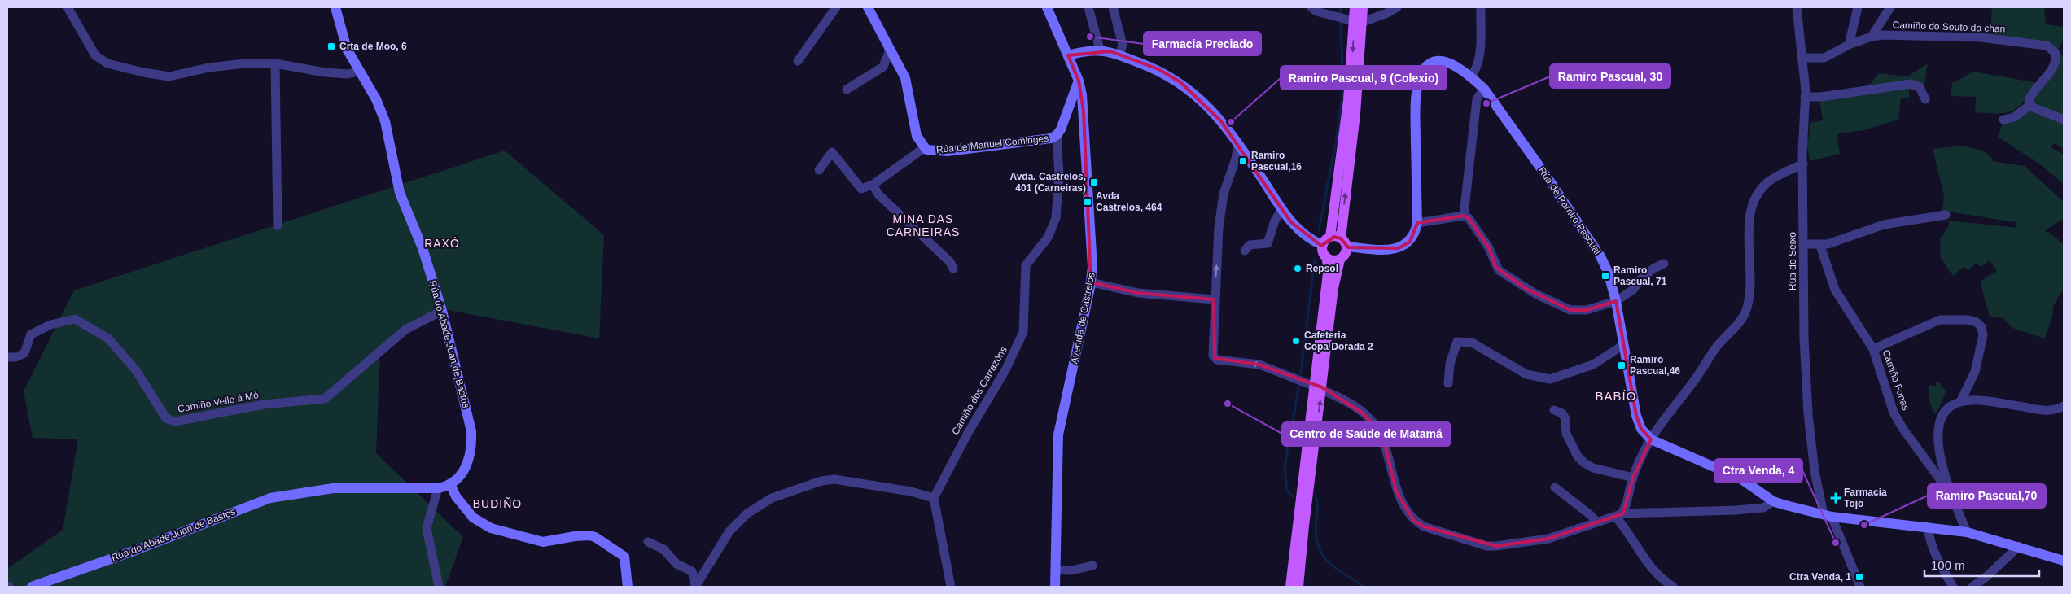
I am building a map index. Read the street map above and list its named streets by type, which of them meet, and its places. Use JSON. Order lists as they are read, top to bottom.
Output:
{
  "streets": {
    "street": [
      "Camiño do Souto do chan",
      "Rúa de Manuel Cominges",
      "Rúa de Ramiro Pascual",
      "Rúa do Seixo",
      "Avenida de Castrelos",
      "Rúa do Abade Juan de Bastos",
      "Camiño Fonas",
      "Camiño dos Carrazóns",
      "Camiño Vello á Mó"
    ]
  },
  "crossings": [
    ["Camiño do Souto do chan", "Rúa do Seixo"],
    ["Rúa de Manuel Cominges", "Avenida de Castrelos"],
    ["Rúa de Manuel Cominges", "Camiño dos Carrazóns"],
    ["Rúa do Abade Juan de Bastos", "Camiño Vello á Mó"]
  ],
  "districts": [
    "MINA DAS CARNEIRAS",
    "RAXÓ",
    "BABÍO",
    "BUDIÑO"
  ],
  "places": {
    "other": [
      "Farmacia Preciado",
      "Ramiro Pascual, 30",
      "Ramiro Pascual, 9 (Colexio)",
      "Repsol",
      "Cafeteria Copa Dorada 2",
      "Centro de Saúde de Matamá",
      "Ramiro Pascual,70",
      "Ctra Venda, 4"
    ],
    "transit": [
      "Crta de Moo, 6",
      "Ramiro Pascual,16",
      "Avda. Castrelos, 401 (Carneiras)",
      "Avda Castrelos, 464",
      "Ramiro Pascual, 71",
      "Ramiro Pascual,46",
      "Ctra Venda, 1"
    ],
    "health": ["Farmacia Tojo"]
  },
  "scale_bar": "100 m"
}
